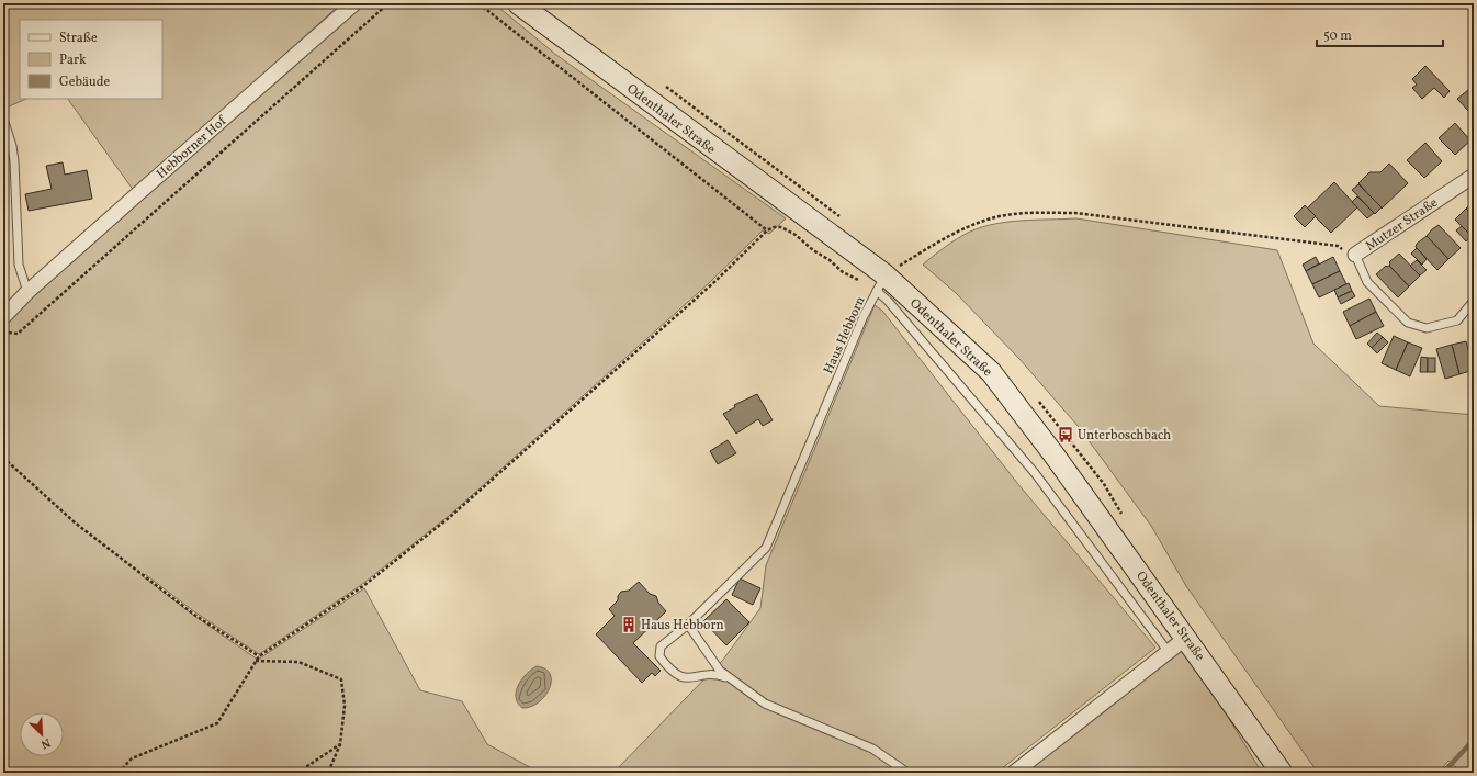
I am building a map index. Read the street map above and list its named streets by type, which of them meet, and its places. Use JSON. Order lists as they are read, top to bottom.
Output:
{
  "streets": {
    "main road": ["Odenthaler Straße"],
    "street": ["Hebborner Hof", "Mutzer Straße"],
    "lane": ["Haus Hebborn"]
  },
  "crossings": [
    ["Odenthaler Straße", "Haus Hebborn"]
  ],
  "places": {
    "bus stop": ["Unterboschbach"],
    "building": ["Haus Hebborn"]
  },
  "legend": ["Straße", "Park", "Gebäude"],
  "scale_bar": "50 m",
  "north": "bottom right"
}
